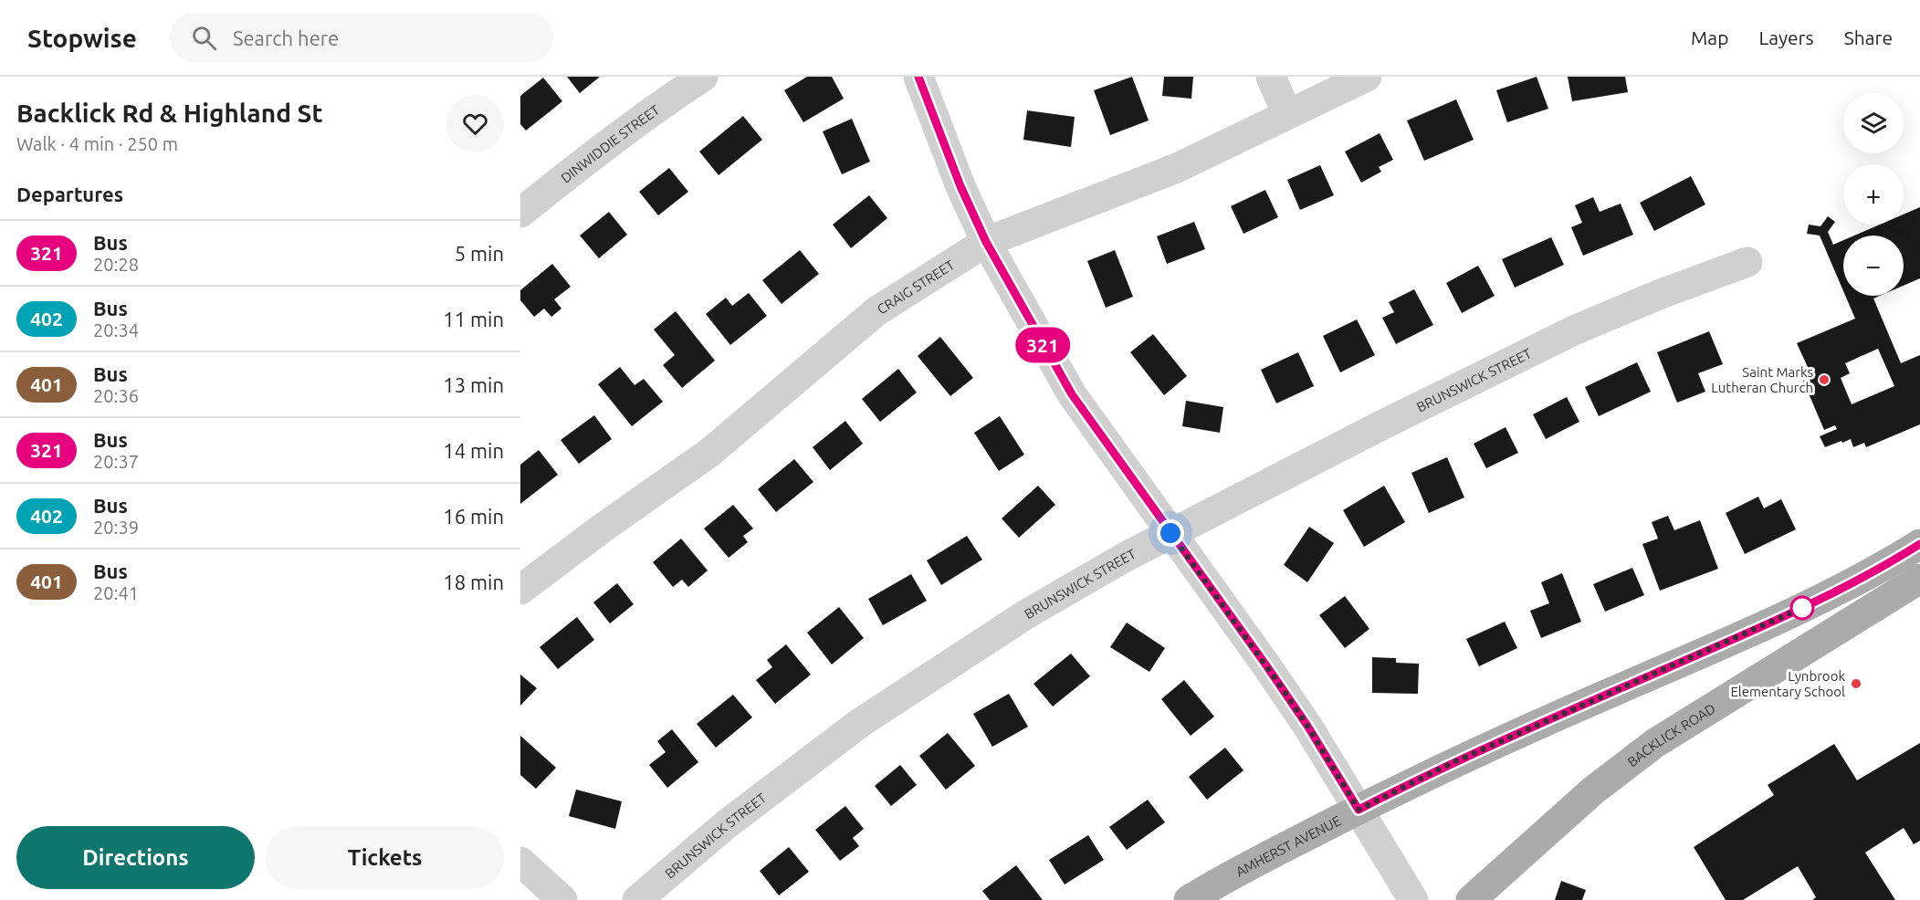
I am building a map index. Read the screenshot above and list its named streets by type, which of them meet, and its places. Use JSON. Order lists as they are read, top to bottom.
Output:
{
  "streets": {
    "main road": ["BACKLICK ROAD", "AMHERST AVENUE"],
    "street": ["DINWIDDIE STREET", "CRAIG STREET", "BRUNSWICK STREET"]
  },
  "places": ["Saint Marks Lutheran Church", "Lynbrook Elementary School"],
  "lines": ["bus line 321"],
  "page": {
    "header": "Stopwise",
    "search": "Search here",
    "nav": ["Map", "Layers", "Share"],
    "heading": [
      ["Backlick Rd & Highland St", "Walk · 4 min · 250 m"],
      "Departures"
    ],
    "on_map": "321",
    "map_buttons": ["+", "−"],
    "list": [
      {
        "mark": "321",
        "name": "Bus",
        "note": "20:28",
        "value": "5 min"
      },
      {
        "mark": "402",
        "name": "Bus",
        "note": "20:34",
        "value": "11 min"
      },
      {
        "mark": "401",
        "name": "Bus",
        "note": "20:36",
        "value": "13 min"
      },
      {
        "mark": "321",
        "name": "Bus",
        "note": "20:37",
        "value": "14 min"
      },
      {
        "mark": "402",
        "name": "Bus",
        "note": "20:39",
        "value": "16 min"
      },
      {
        "mark": "401",
        "name": "Bus",
        "note": "20:41",
        "value": "18 min"
      }
    ],
    "buttons": ["Directions", "Tickets"]
  }
}
